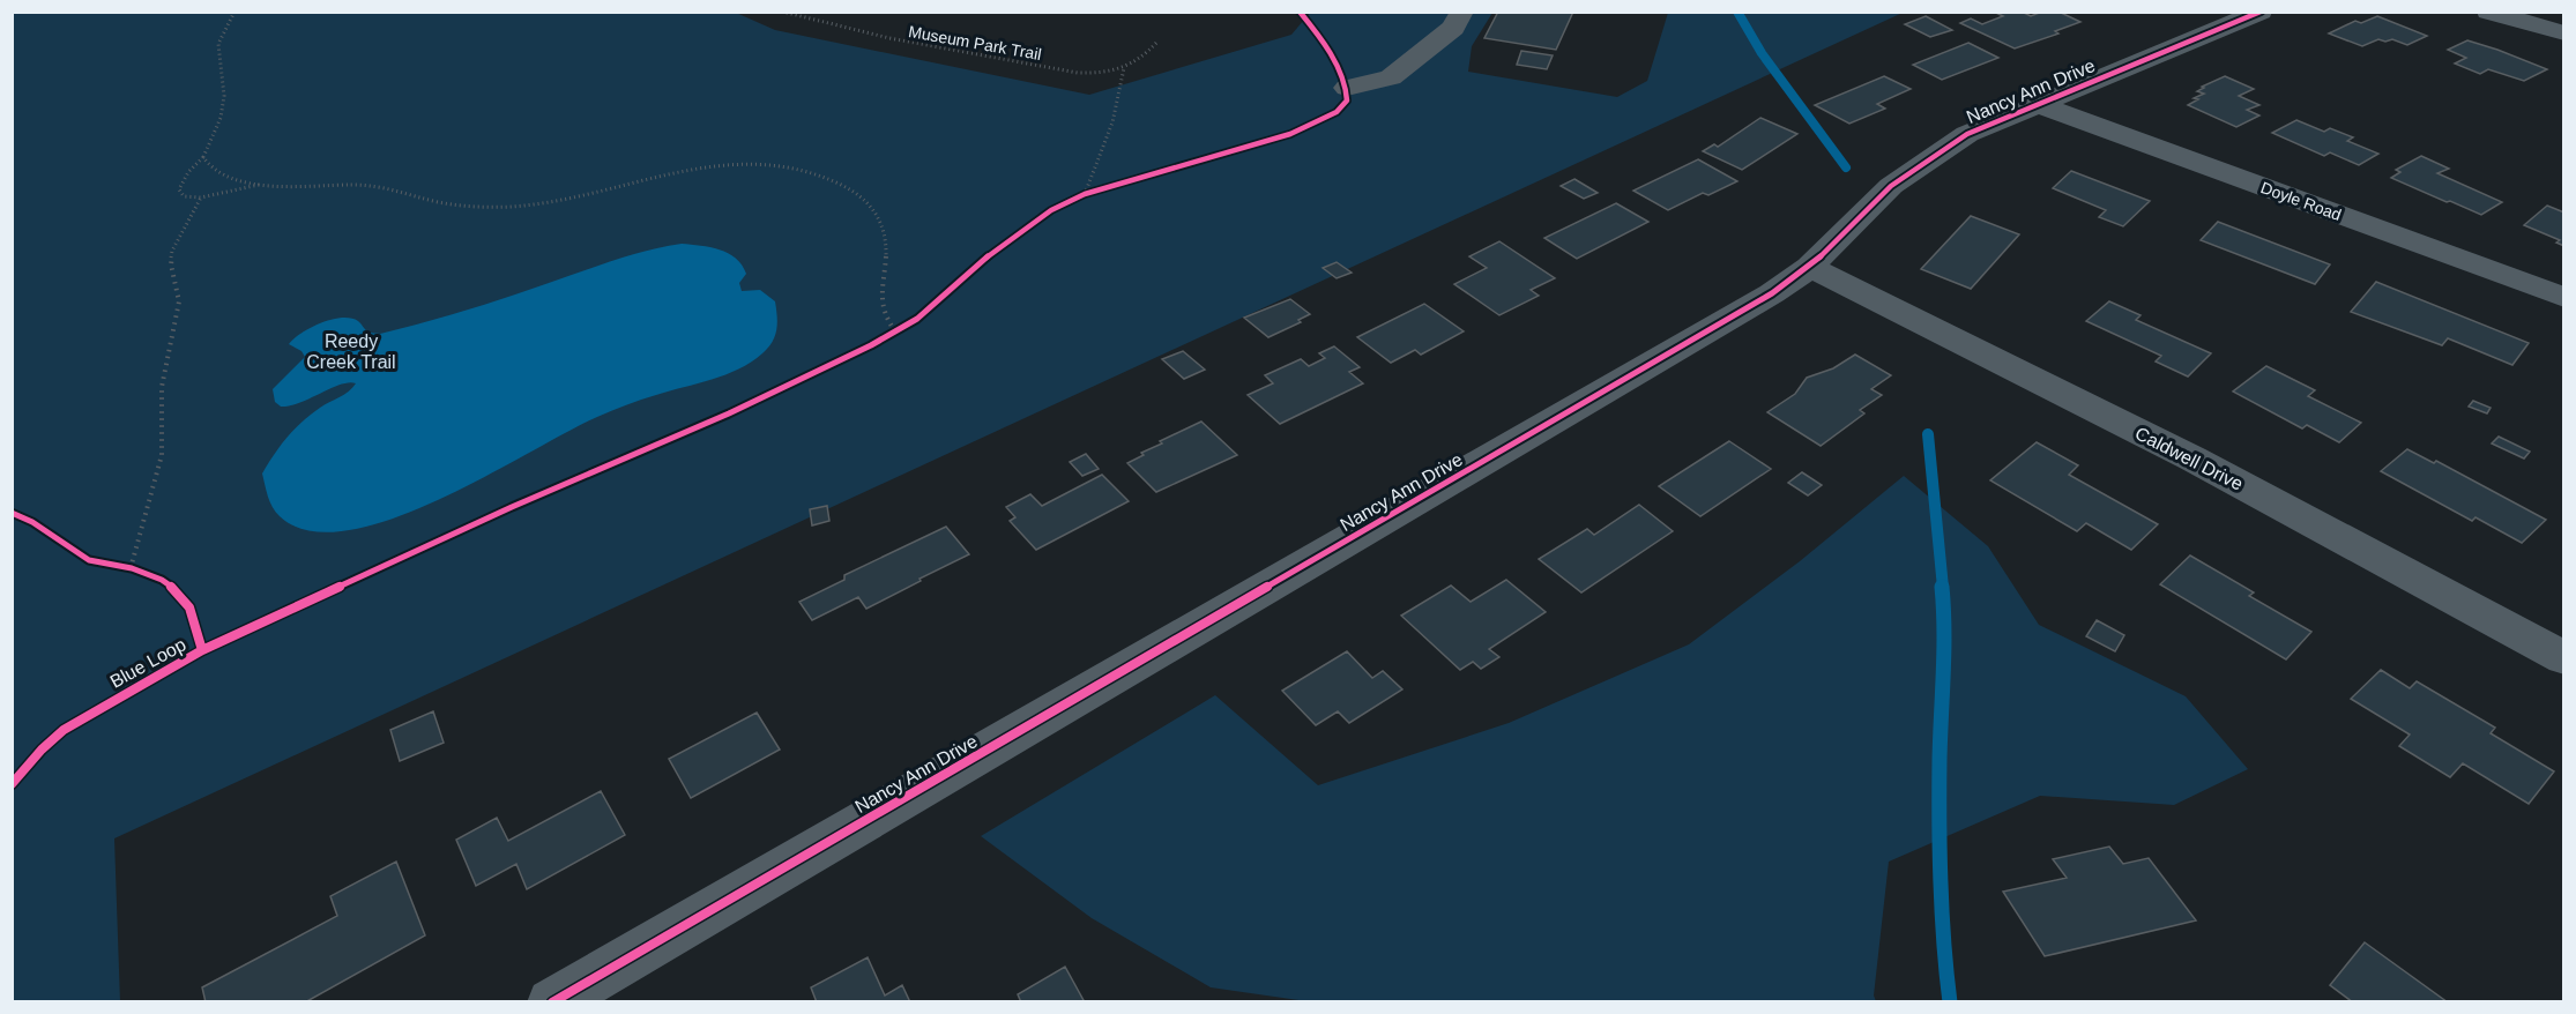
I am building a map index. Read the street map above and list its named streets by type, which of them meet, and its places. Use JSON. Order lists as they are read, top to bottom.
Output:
{
  "streets": {
    "street": ["Nancy Ann Drive", "Doyle Road", "Caldwell Drive"],
    "path": ["Museum Park Trail"],
    "cycle path": ["Blue Loop"]
  },
  "crossings": [
    ["Nancy Ann Drive", "Doyle Road"],
    ["Nancy Ann Drive", "Caldwell Drive"]
  ],
  "parks": ["Reedy Creek Trail"]
}
